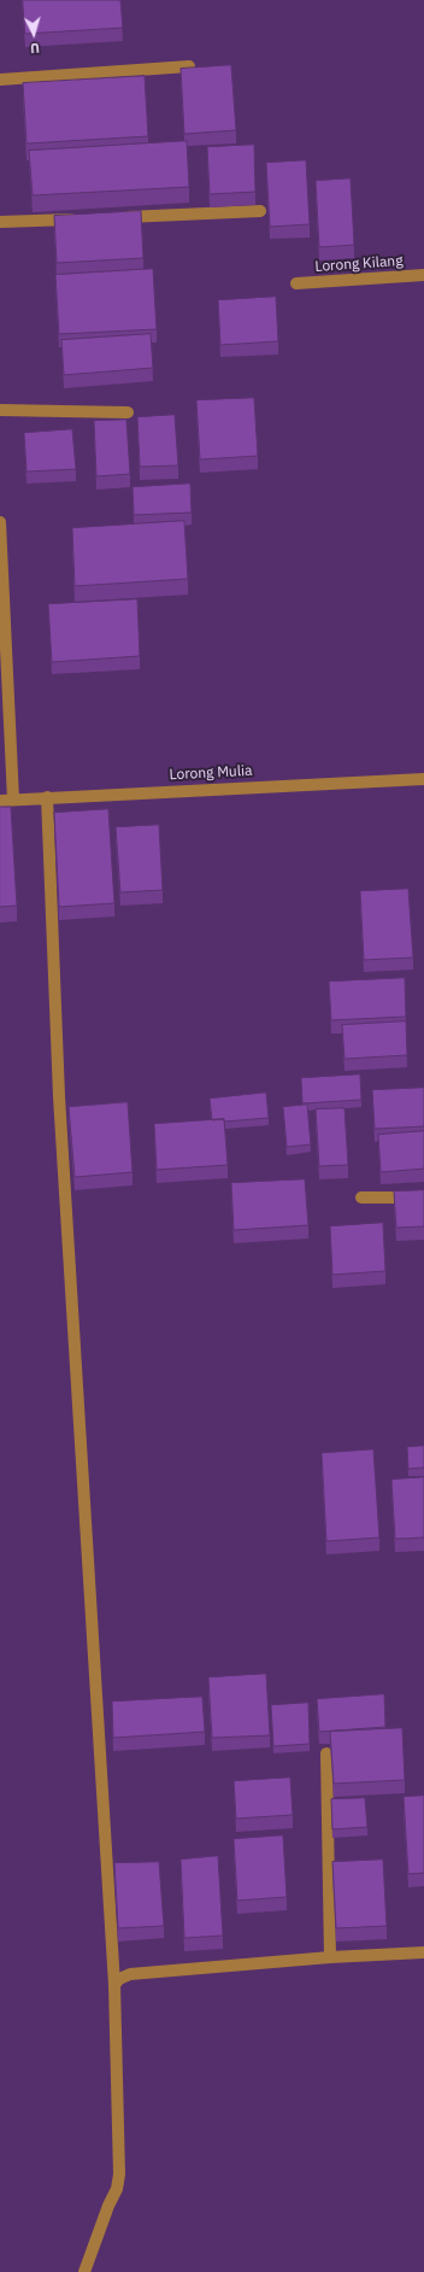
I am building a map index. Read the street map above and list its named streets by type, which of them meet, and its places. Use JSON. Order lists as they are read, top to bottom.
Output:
{
  "streets": {
    "street": ["Lorong Kilang", "Lorong Mulia"]
  },
  "north": "bottom"
}
